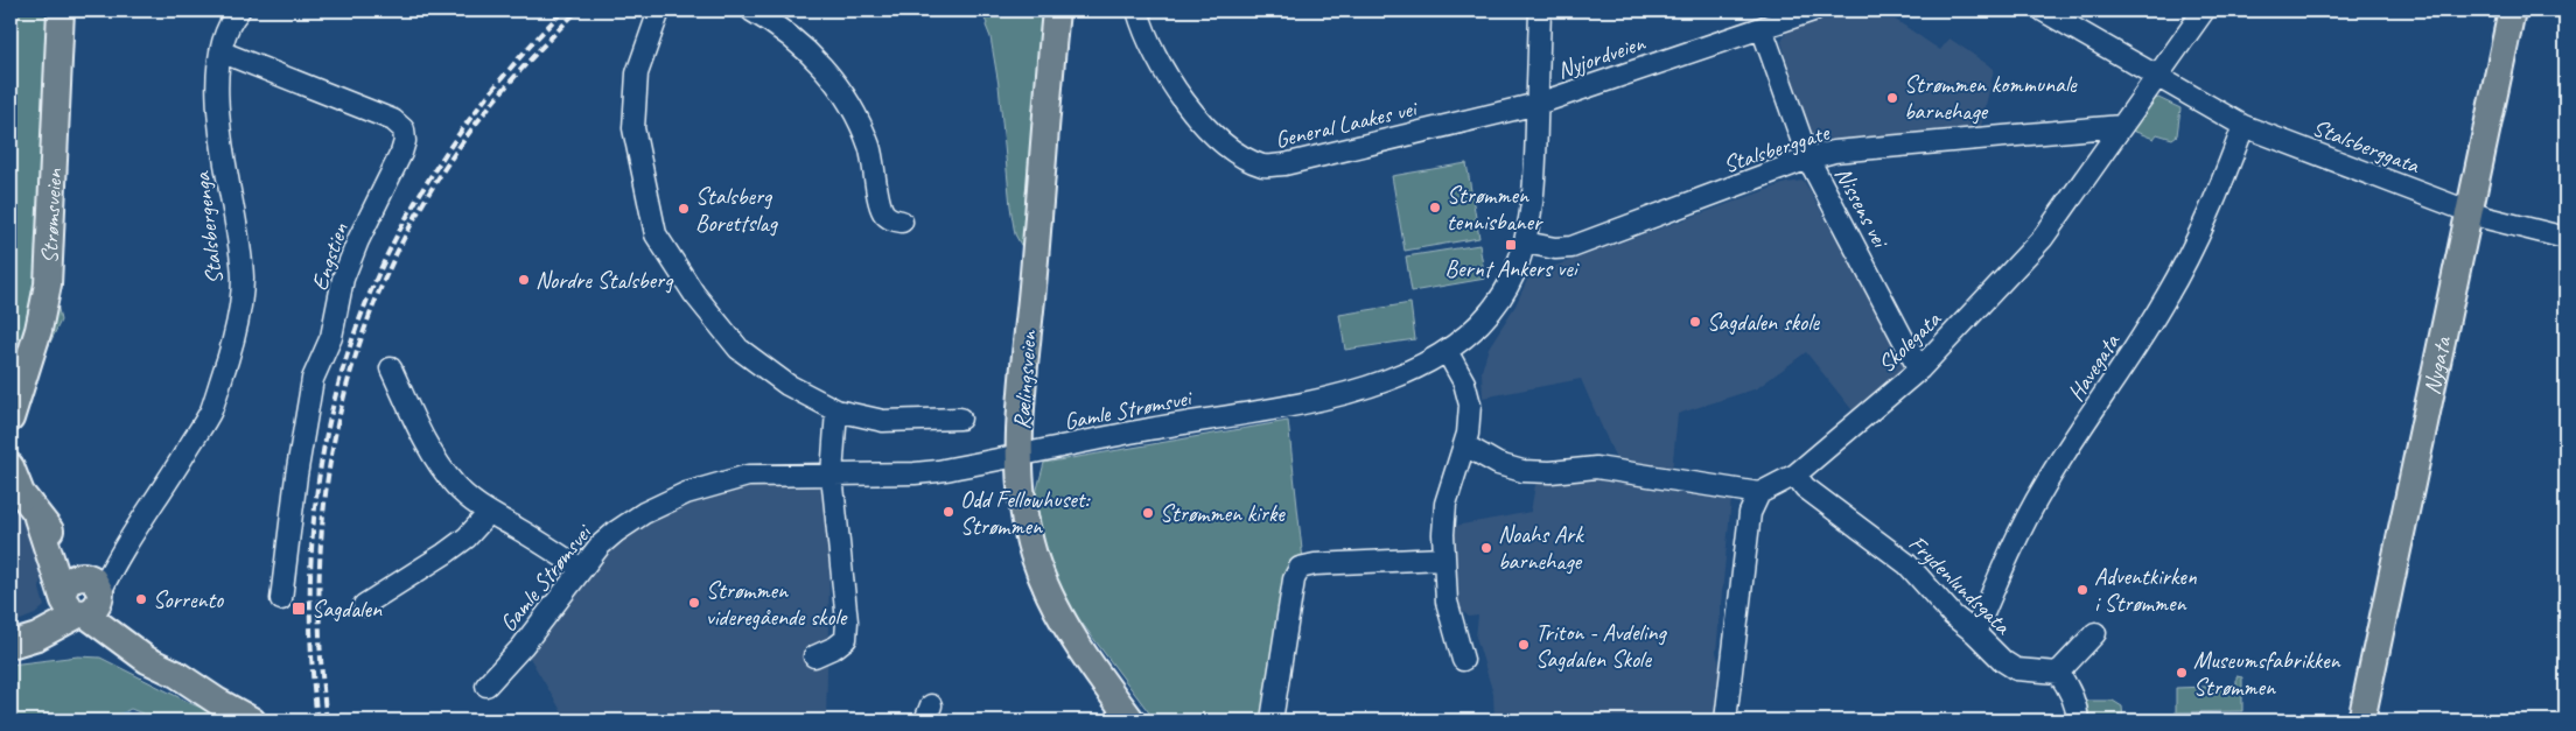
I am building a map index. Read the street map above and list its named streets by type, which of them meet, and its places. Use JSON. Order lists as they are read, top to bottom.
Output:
{
  "streets": {
    "main road": ["Strømsveien", "Nygata", "Rælingsveien"],
    "street": [
      "Nyjordveien",
      "General Laakes vei",
      "Stalsberggata",
      "Stalsberggate",
      "Nissens vei",
      "Stalsbergenga",
      "Engstien",
      "Skolegata",
      "Havegata",
      "Gamle Strømsvei",
      "Frydenlundsgata"
    ]
  },
  "crossings": [
    ["Nyjordveien", "General Laakes vei"],
    ["Nyjordveien", "Nissens vei"],
    ["Nyjordveien", "Gamle Strømsvei"],
    ["General Laakes vei", "Gamle Strømsvei"],
    ["Stalsberggata", "Skolegata"],
    ["Stalsberggata", "Nygata"],
    ["Stalsberggata", "Havegata"],
    ["Stalsberggate", "Nissens vei"],
    ["Stalsberggate", "Skolegata"],
    ["Stalsberggate", "Gamle Strømsvei"],
    ["Nissens vei", "Skolegata"],
    ["Stalsbergenga", "Engstien"],
    ["Skolegata", "Frydenlundsgata"],
    ["Havegata", "Frydenlundsgata"],
    ["Rælingsveien", "Gamle Strømsvei"]
  ],
  "places": {
    "other": [
      "Strømmen kommunale barnehage",
      "Strømmen tennisbaner",
      "Stalsberg Borettslag",
      "Nordre Stalsberg",
      "Sagdalen skole",
      "Odd Fellowhuset: Strømmen",
      "Strømmen kirke",
      "Noahs Ark barnehage",
      "Adventkirken i Strømmen",
      "Sorrento",
      "Strømmen videregående skole",
      "Triton - Avdeling Sagdalen Skole",
      "Museumsfabrikken Strømmen"
    ],
    "transit": ["Bernt Ankers vei", "Sagdalen"]
  }
}
